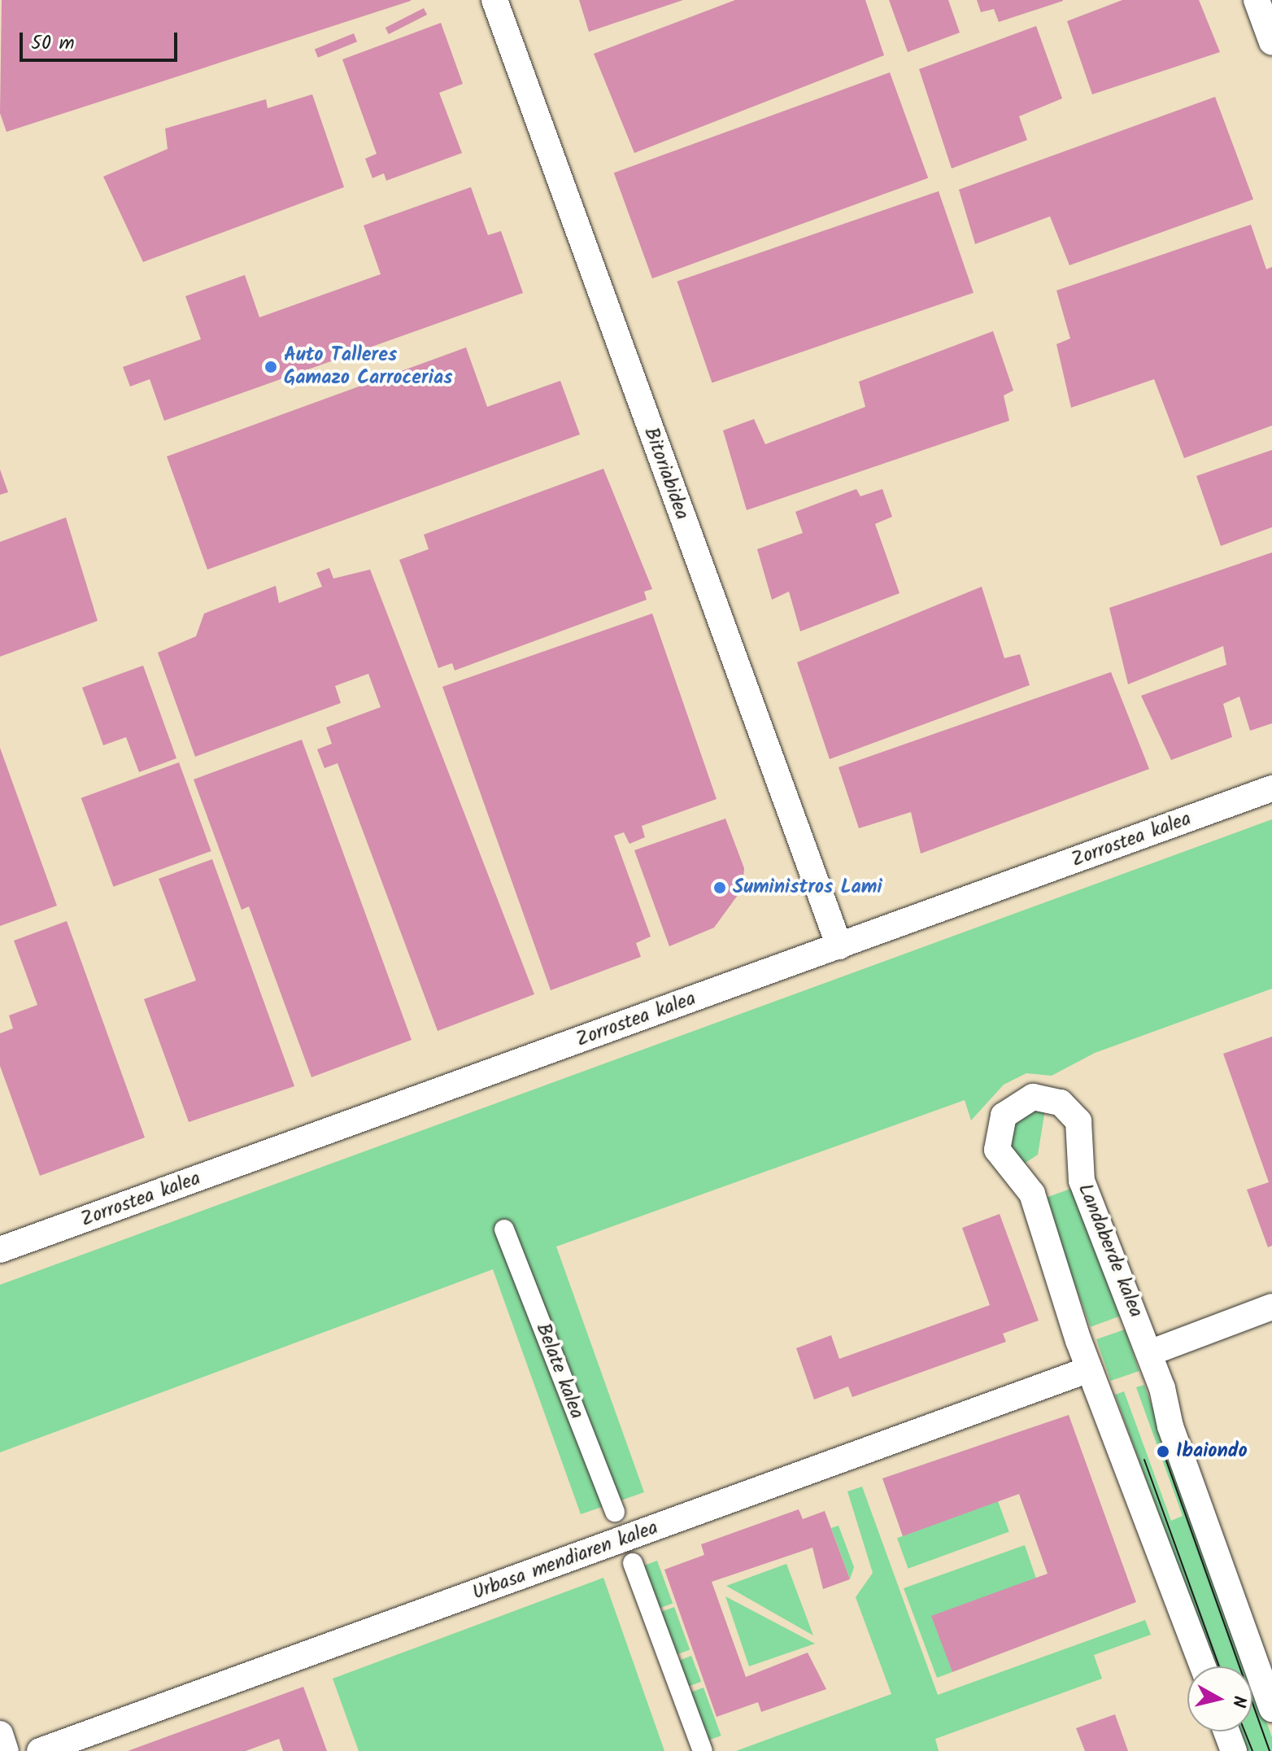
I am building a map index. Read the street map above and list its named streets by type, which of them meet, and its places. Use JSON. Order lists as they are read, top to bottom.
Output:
{
  "streets": {
    "street": [
      "Bitoriabidea",
      "Zorrostea kalea",
      "Landaberde kalea",
      "Belate kalea",
      "Urbasa mendiaren kalea"
    ]
  },
  "crossings": [
    ["Bitoriabidea", "Zorrostea kalea"],
    ["Landaberde kalea", "Urbasa mendiaren kalea"]
  ],
  "places": ["Auto Talleres Gamazo Carrocerias", "Suministros Lami", "Ibaiondo"],
  "scale_bar": "50 m",
  "north": "right"
}
